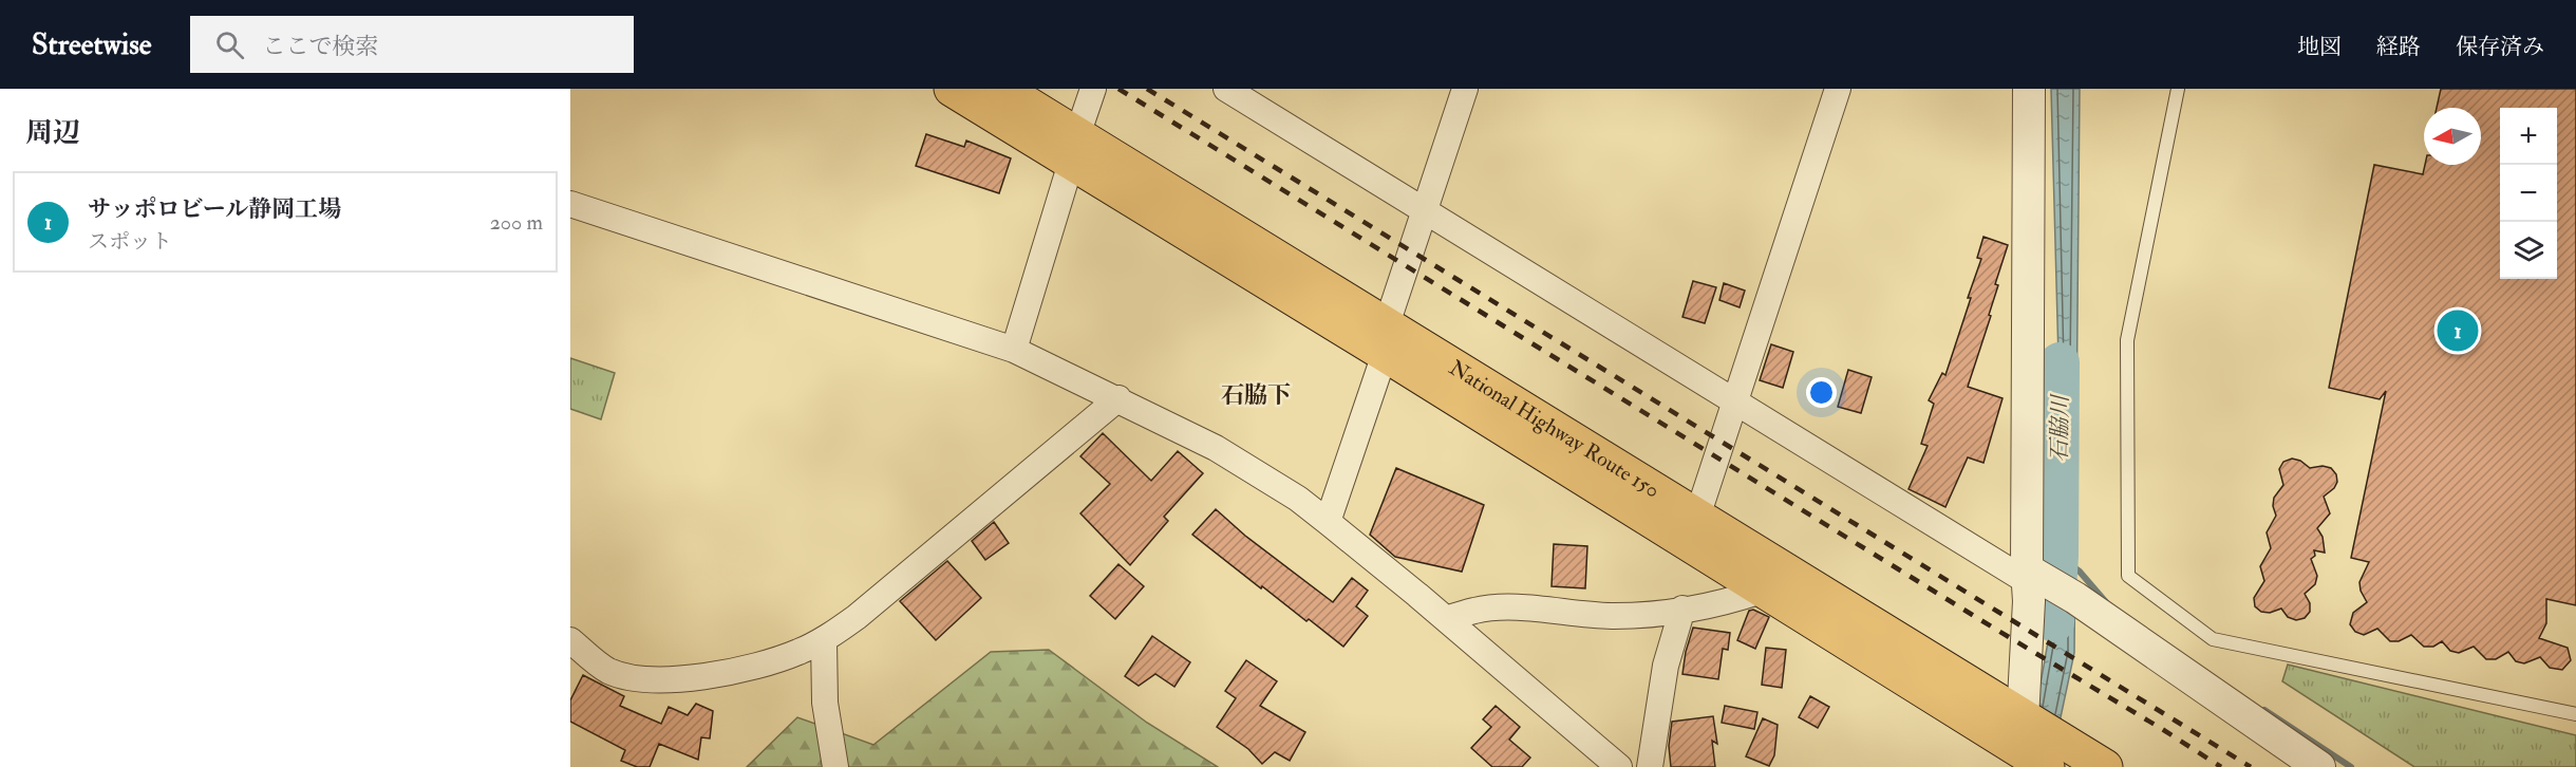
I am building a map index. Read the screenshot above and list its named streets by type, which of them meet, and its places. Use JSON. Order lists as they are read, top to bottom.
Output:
{
  "streets": {
    "highway": ["National Highway Route 150"]
  },
  "districts": ["石脇下"],
  "water": ["石脇川"],
  "north": "left",
  "page": {
    "header": "Streetwise",
    "search": "ここで検索",
    "nav": ["地図", "経路", "保存済み"],
    "heading": "周辺",
    "map_buttons": ["+", "−"],
    "list": [
      {
        "mark": "1",
        "name": "サッポロビール静岡工場",
        "note": "スポット",
        "value": "200 m"
      }
    ],
    "pins": "1"
  }
}
